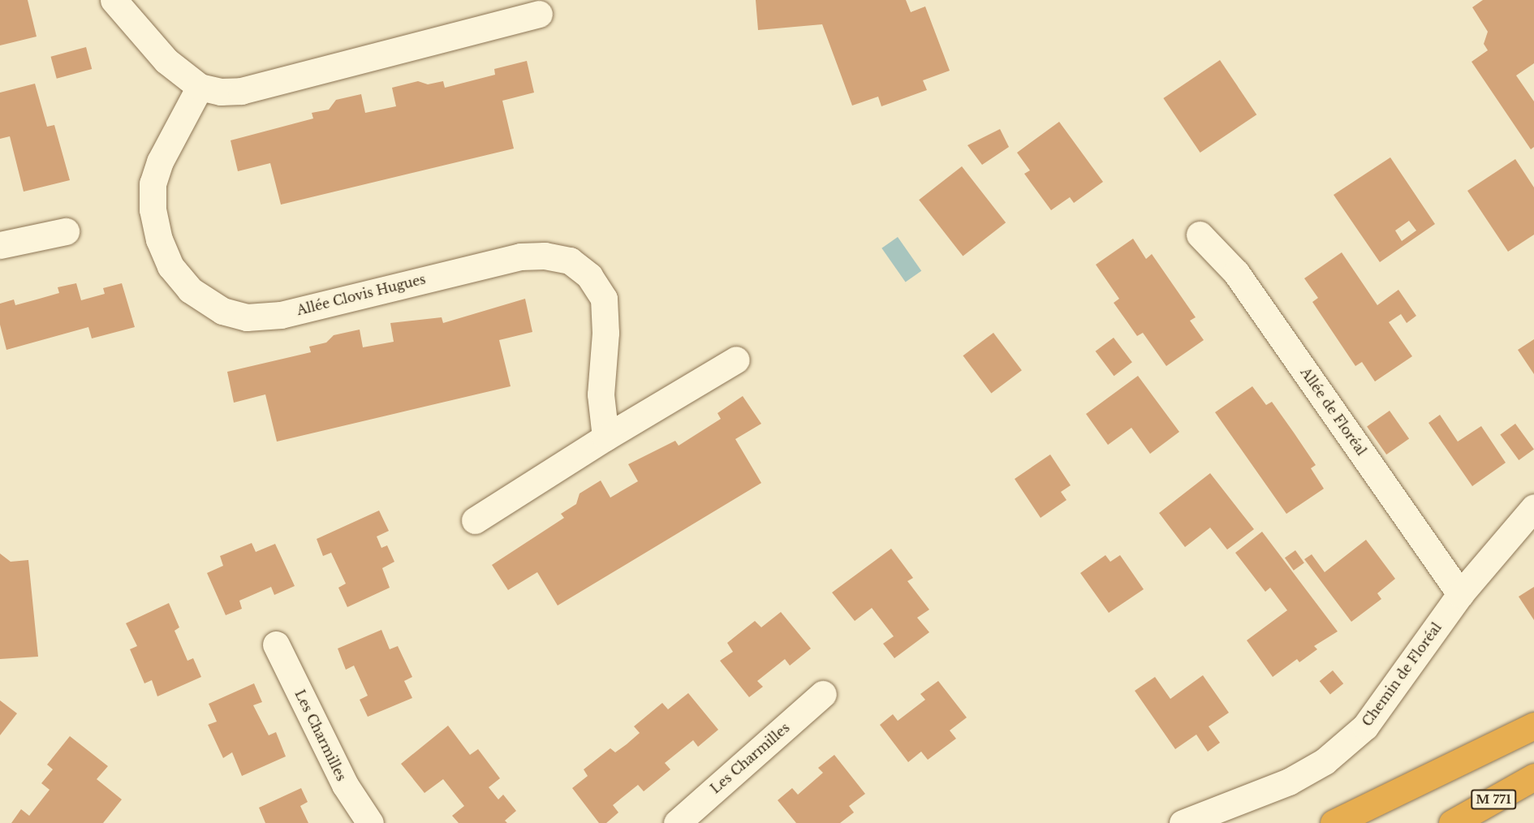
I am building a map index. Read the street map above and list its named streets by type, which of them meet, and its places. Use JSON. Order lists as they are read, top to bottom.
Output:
{
  "streets": {
    "highway": ["M 771"],
    "street": [
      "Allée Clovis Hugues",
      "Allée de Floréal",
      "Chemin de Floréal",
      "Les Charmilles"
    ]
  },
  "crossings": [
    ["Allée de Floréal", "Chemin de Floréal"]
  ]
}
